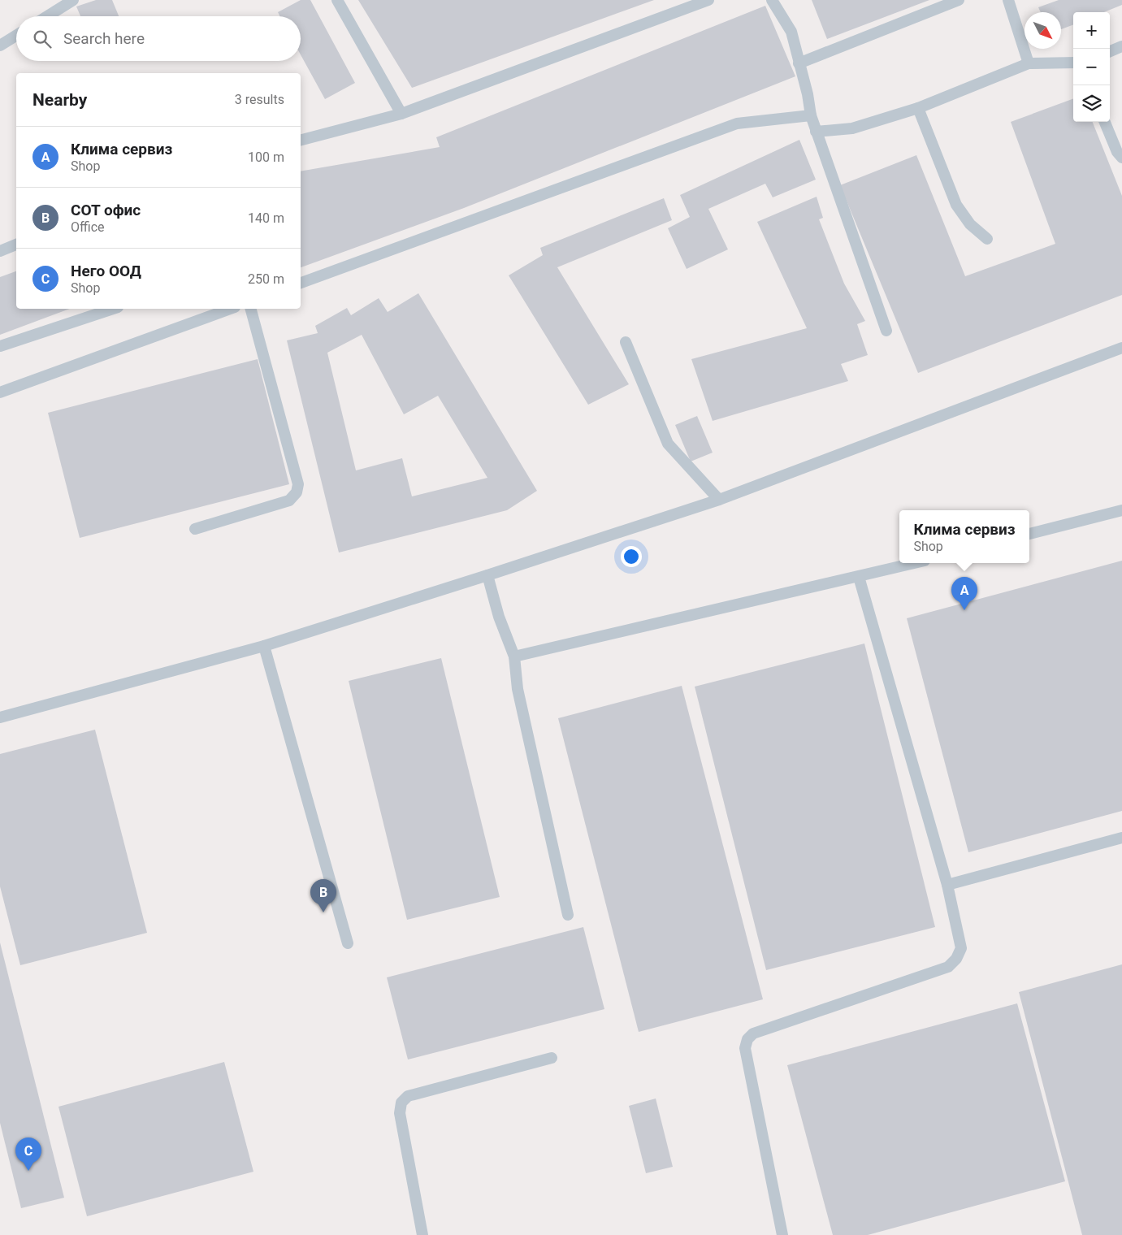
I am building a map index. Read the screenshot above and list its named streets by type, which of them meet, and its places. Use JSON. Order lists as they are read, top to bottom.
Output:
{
  "north": "bottom right",
  "page": {
    "map_buttons": ["+", "−"],
    "search": "Search here",
    "heading": ["Nearby", "3 results"],
    "list": [
      {
        "mark": "A",
        "name": "Клима сервиз",
        "note": "Shop",
        "value": "100 m"
      },
      {
        "mark": "B",
        "name": "СОТ офис",
        "note": "Office",
        "value": "140 m"
      },
      {
        "mark": "C",
        "name": "Него ООД",
        "note": "Shop",
        "value": "250 m"
      }
    ],
    "popup": ["Клима сервиз", "Shop"],
    "pins": ["A", "B", "C"]
  }
}
